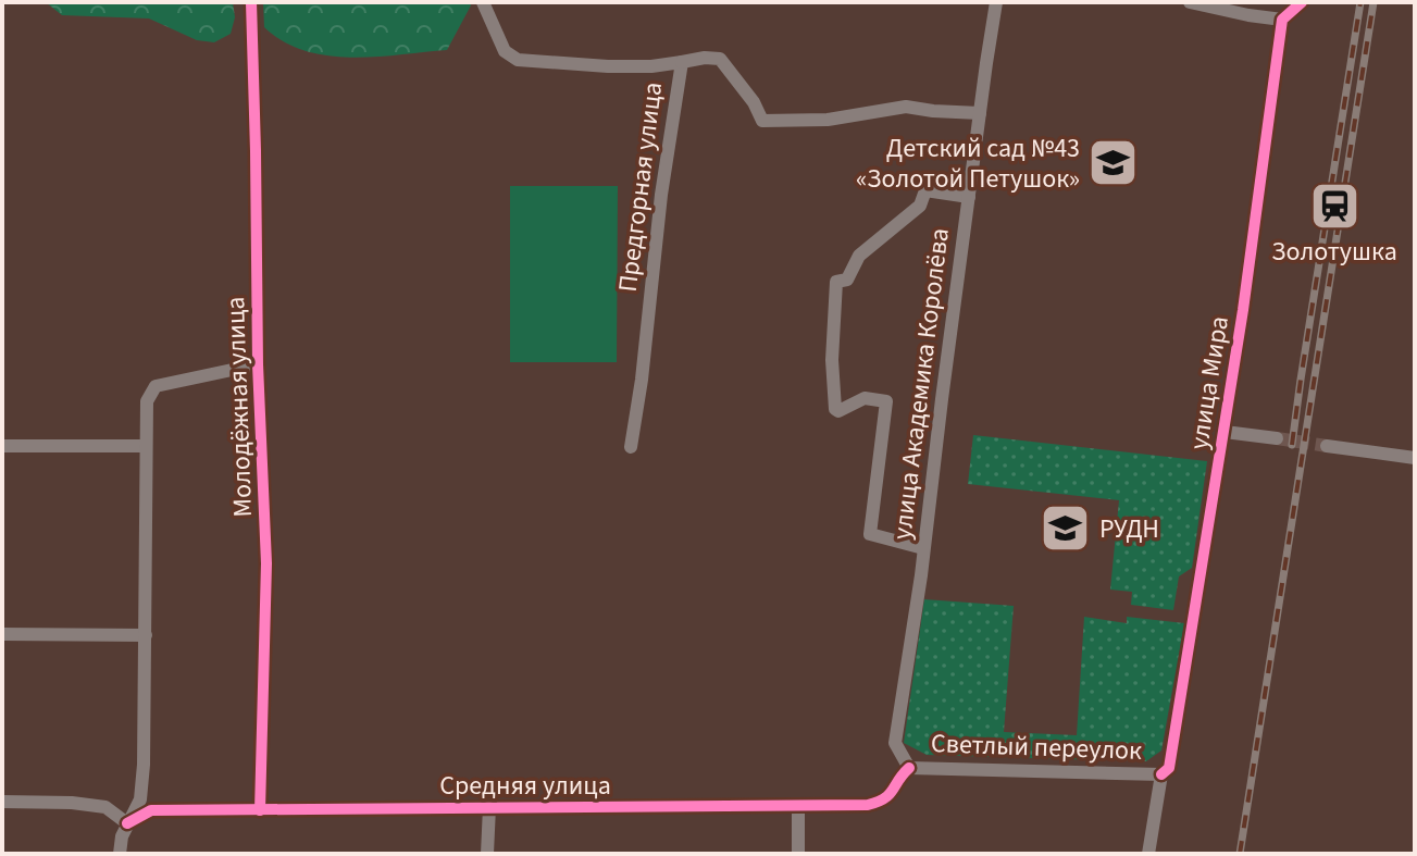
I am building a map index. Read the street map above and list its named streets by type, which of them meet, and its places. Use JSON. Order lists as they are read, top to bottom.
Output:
{
  "streets": {
    "street": [
      "Предгорная улица",
      "улица Мира",
      "улица Академика Королёва",
      "Молодёжная улица",
      "Светлый переулок",
      "Средняя улица"
    ]
  },
  "crossings": [
    ["улица Мира", "Светлый переулок"],
    ["улица Академика Королёва", "Светлый переулок"],
    ["улица Академика Королёва", "Средняя улица"],
    ["Молодёжная улица", "Средняя улица"],
    ["Светлый переулок", "Средняя улица"]
  ],
  "places": {
    "school or university": ["Детский сад №43 «Золотой Петушок»", "РУДН"],
    "station": ["Золотушка"]
  }
}
